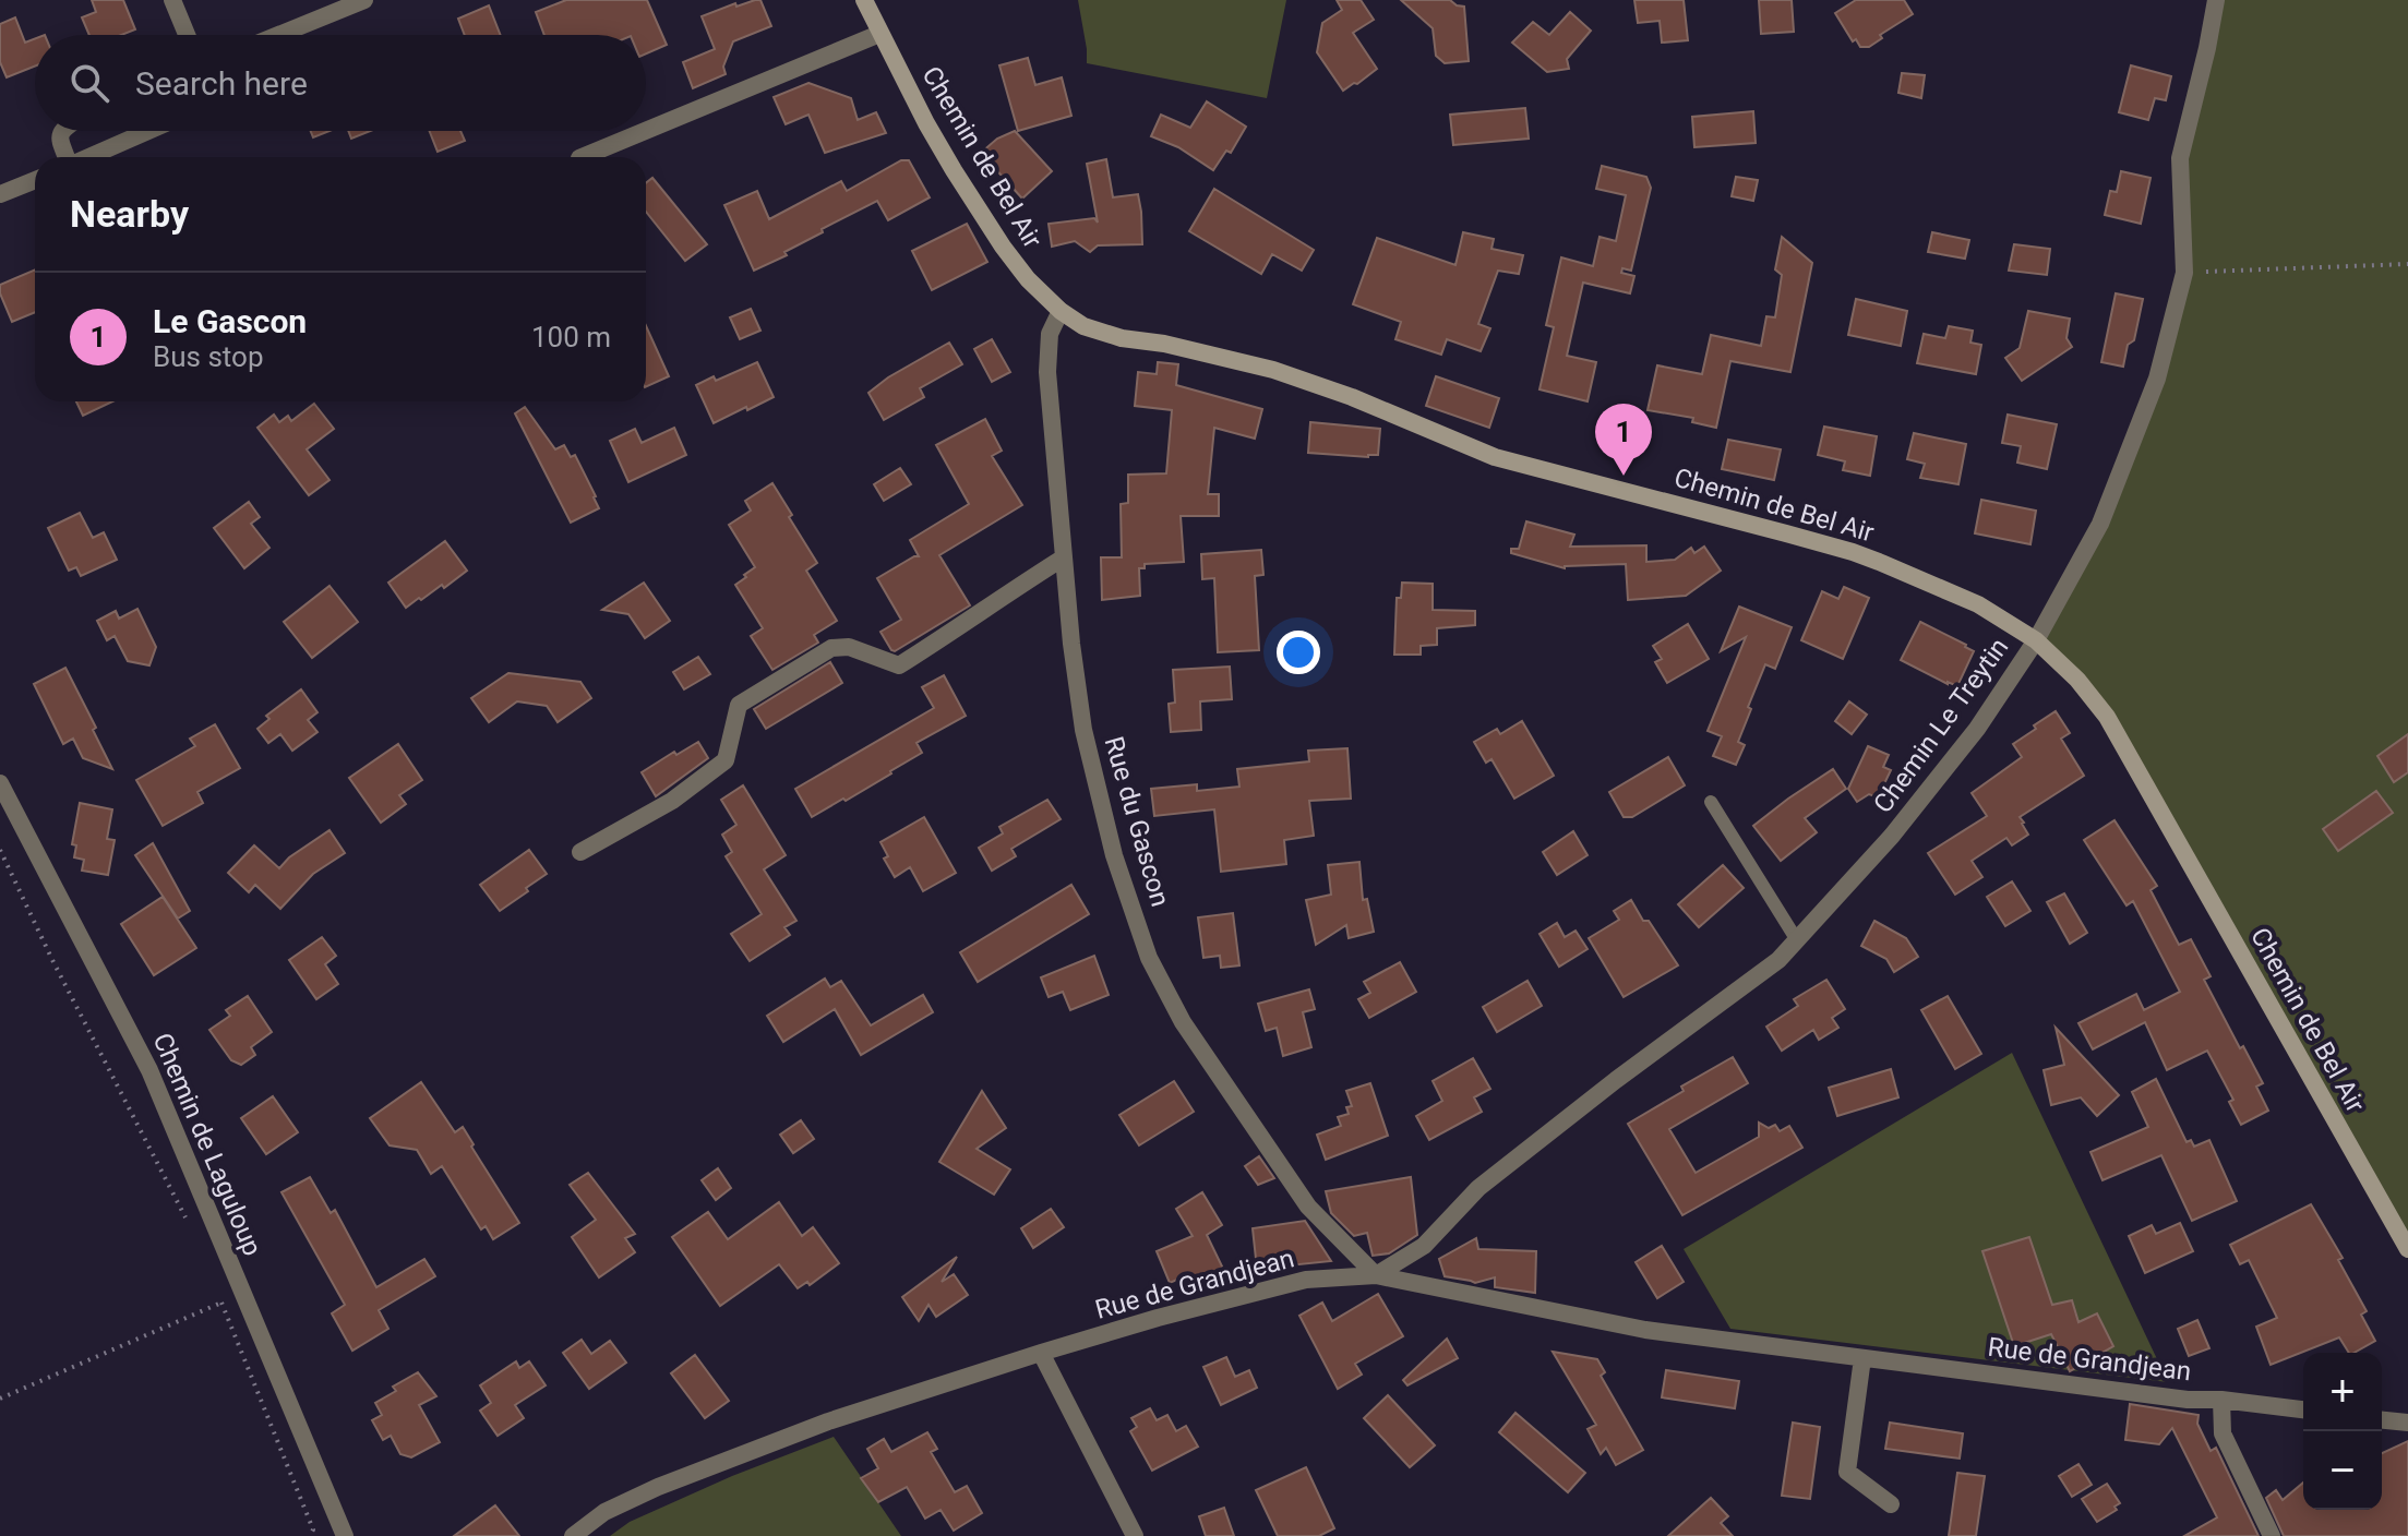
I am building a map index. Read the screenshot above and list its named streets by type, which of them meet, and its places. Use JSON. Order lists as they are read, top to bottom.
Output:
{
  "streets": {
    "street": [
      "Chemin de Bel Air",
      "Chemin Le Treytin",
      "Rue du Gascon",
      "Chemin de Laguloup",
      "Rue de Grandjean"
    ]
  },
  "crossings": [
    ["Chemin de Bel Air", "Chemin Le Treytin"],
    ["Chemin de Bel Air", "Rue du Gascon"],
    ["Chemin Le Treytin", "Rue du Gascon"],
    ["Chemin Le Treytin", "Rue de Grandjean"],
    ["Rue du Gascon", "Rue de Grandjean"]
  ],
  "page": {
    "search": "Search here",
    "heading": "Nearby",
    "list": [
      {
        "mark": "1",
        "name": "Le Gascon",
        "note": "Bus stop",
        "value": "100 m"
      }
    ],
    "pins": "1",
    "map_buttons": ["+", "−"]
  }
}
